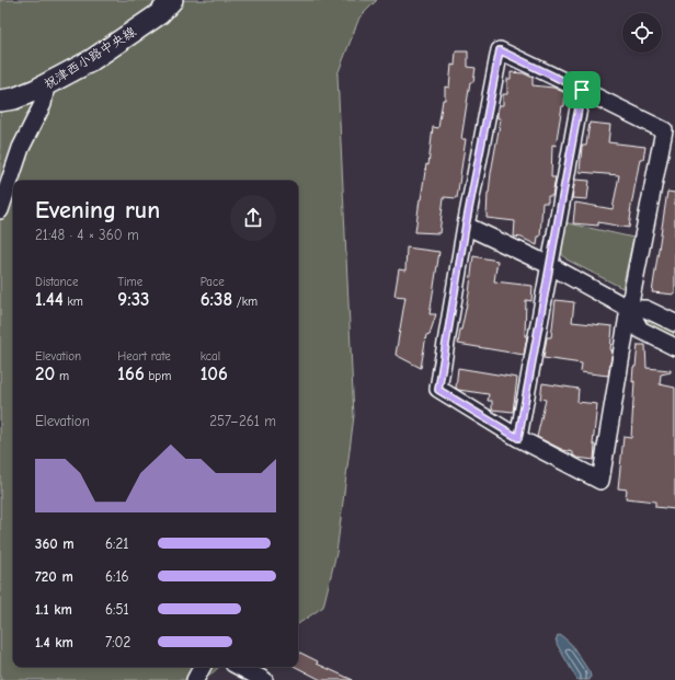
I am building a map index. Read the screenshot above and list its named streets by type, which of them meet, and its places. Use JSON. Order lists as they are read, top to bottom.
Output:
{
  "streets": {
    "main road": ["祝津西小路中央線"]
  },
  "page": {
    "heading": ["Evening run", "21:48 · 4 × 360 m"],
    "stats": [
      ["Distance", "1.44 km"],
      ["Time", "9:33"],
      ["Pace", "6:38 /km"],
      ["Elevation", "20 m"],
      ["Heart rate", "166 bpm"],
      ["kcal", "106"]
    ],
    "chart": ["Elevation", "257–261 m"],
    "list": [
      {
        "name": "360 m",
        "note": "6:21"
      },
      {
        "name": "720 m",
        "note": "6:16"
      },
      {
        "name": "1.1 km",
        "note": "6:51"
      },
      {
        "name": "1.4 km",
        "note": "7:02"
      }
    ]
  }
}
